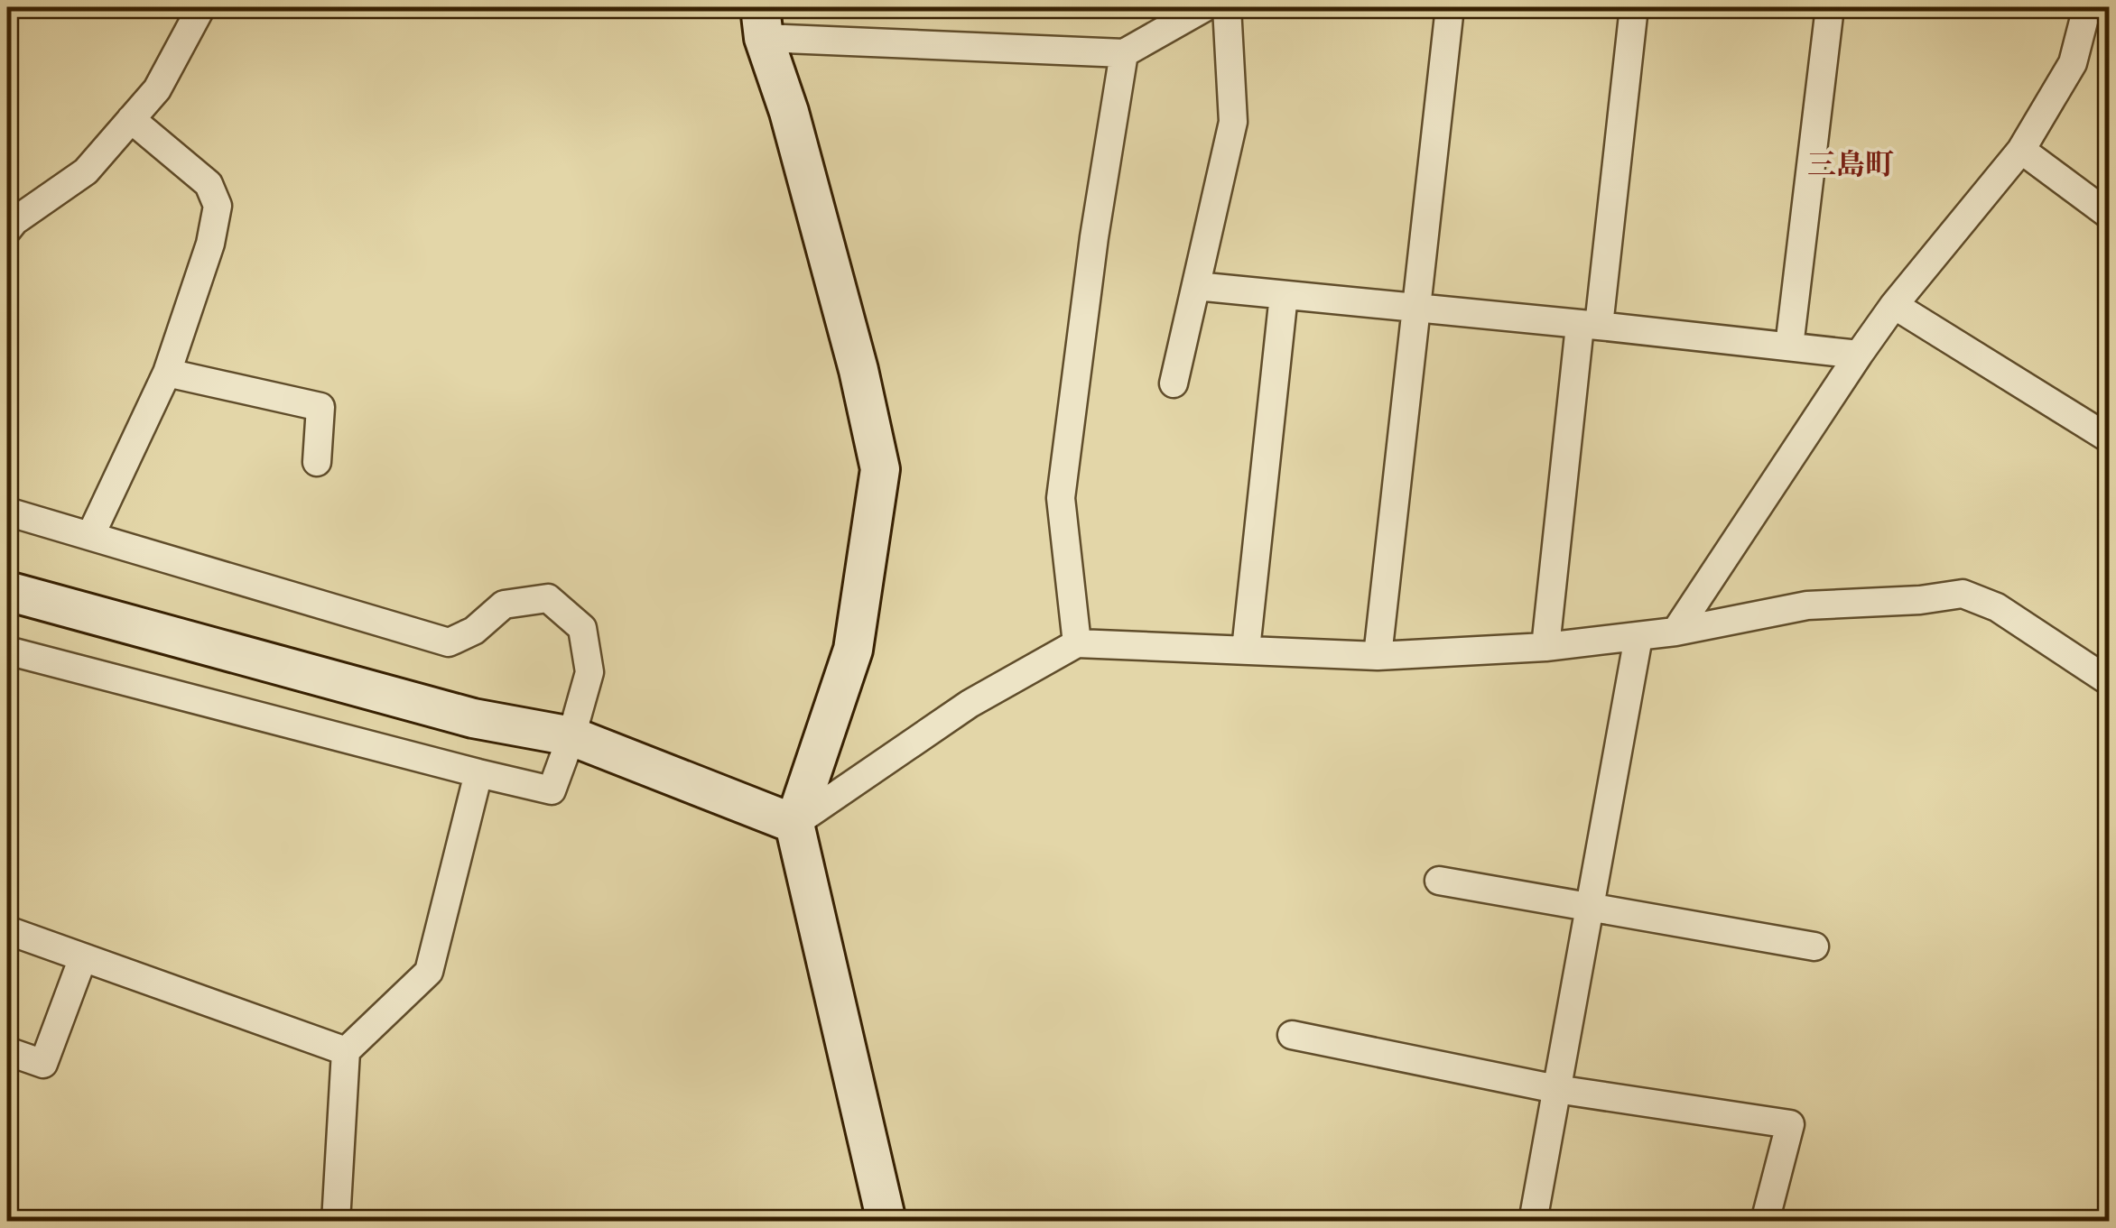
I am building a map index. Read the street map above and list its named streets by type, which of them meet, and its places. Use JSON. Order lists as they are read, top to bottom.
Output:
{
  "districts": ["三島町"]
}
